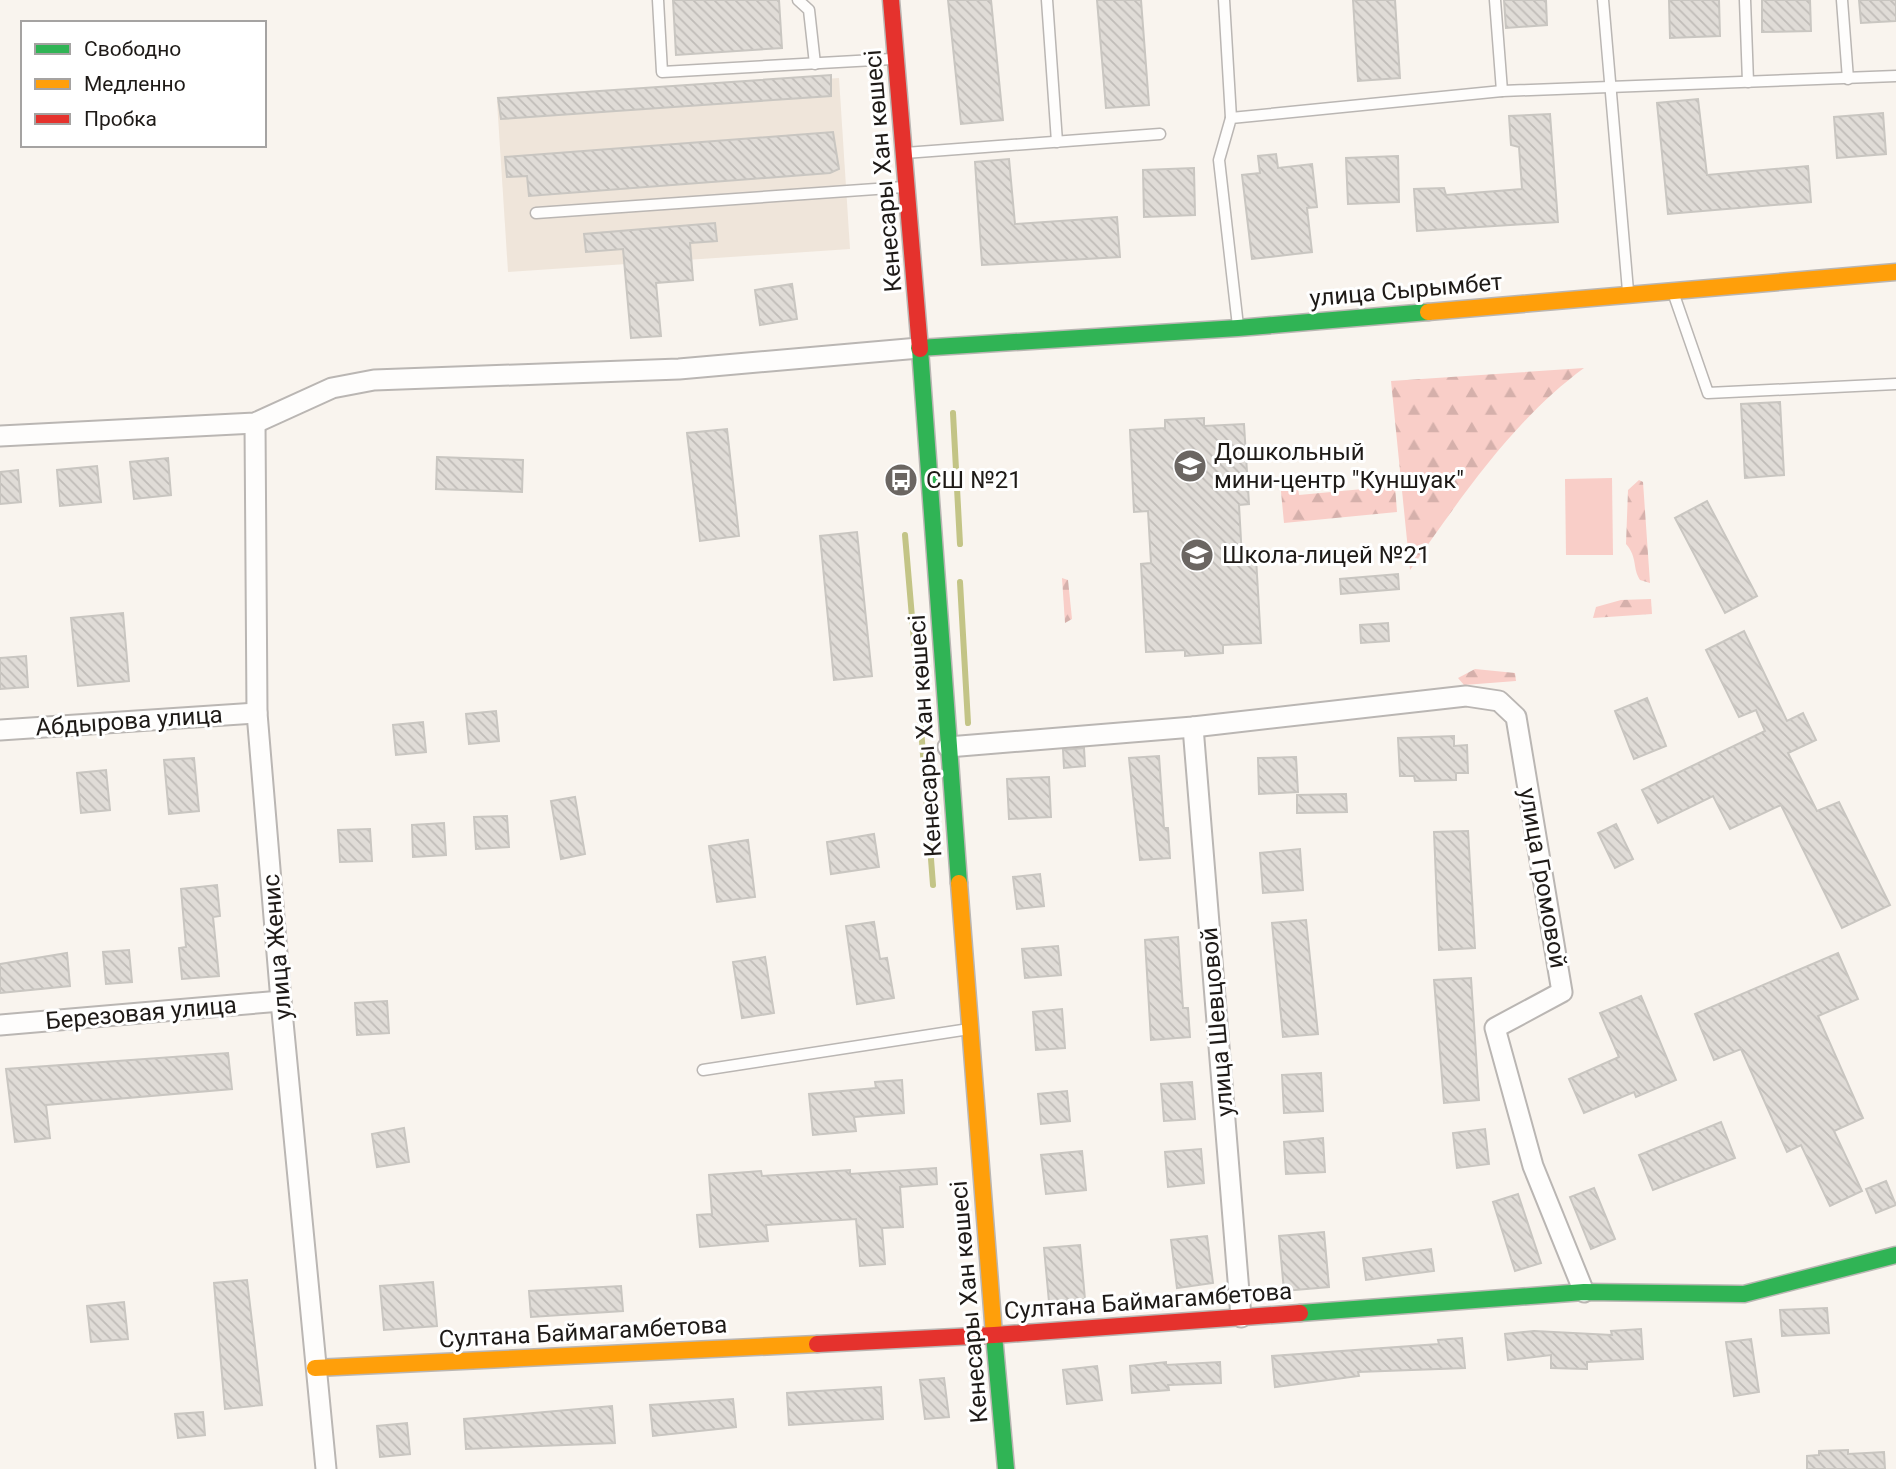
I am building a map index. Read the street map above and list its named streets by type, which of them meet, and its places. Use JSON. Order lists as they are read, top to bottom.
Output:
{
  "streets": {
    "street": [
      "Кенесары Хан көшесі",
      "улица Сырымбет",
      "Абдырова улица",
      "улица Громовой",
      "улица Женис",
      "Березовая улица",
      "улица Шевцовой",
      "Султана Баймагамбетова"
    ]
  },
  "crossings": [
    ["Кенесары Хан көшесі", "улица Сырымбет"],
    ["Кенесары Хан көшесі", "Султана Баймагамбетова"],
    ["Абдырова улица", "улица Женис"],
    ["улица Громовой", "улица Шевцовой"],
    ["улица Громовой", "Султана Баймагамбетова"],
    ["улица Женис", "Березовая улица"],
    ["улица Женис", "Султана Баймагамбетова"],
    ["улица Шевцовой", "Султана Баймагамбетова"]
  ],
  "places": {
    "school or university": ["Дошкольный мини-центр \"Куншуак\"", "Школа-лицей №21"],
    "bus stop": ["СШ №21"]
  },
  "legend": ["Свободно", "Медленно", "Пробка"]
}
